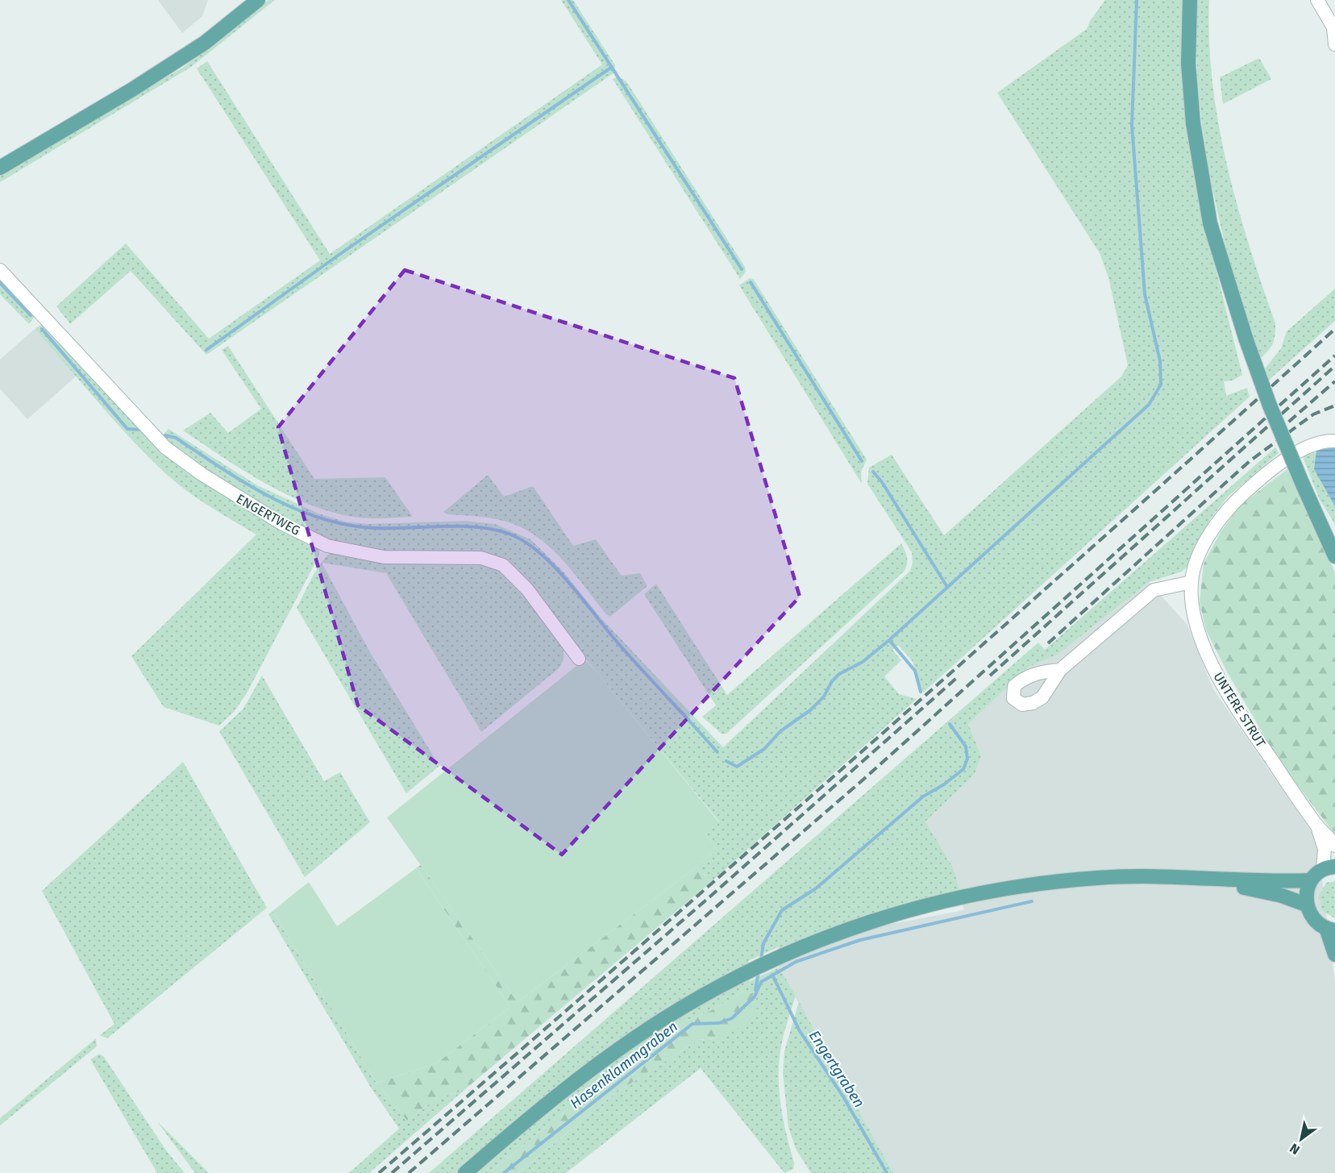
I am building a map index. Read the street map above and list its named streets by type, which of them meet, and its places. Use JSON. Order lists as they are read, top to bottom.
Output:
{
  "streets": {
    "street": ["ENGERTWEG", "UNTERE STRUT"]
  },
  "water": ["Hasenklammgraben", "Engertgraben"],
  "north": "bottom left"
}
